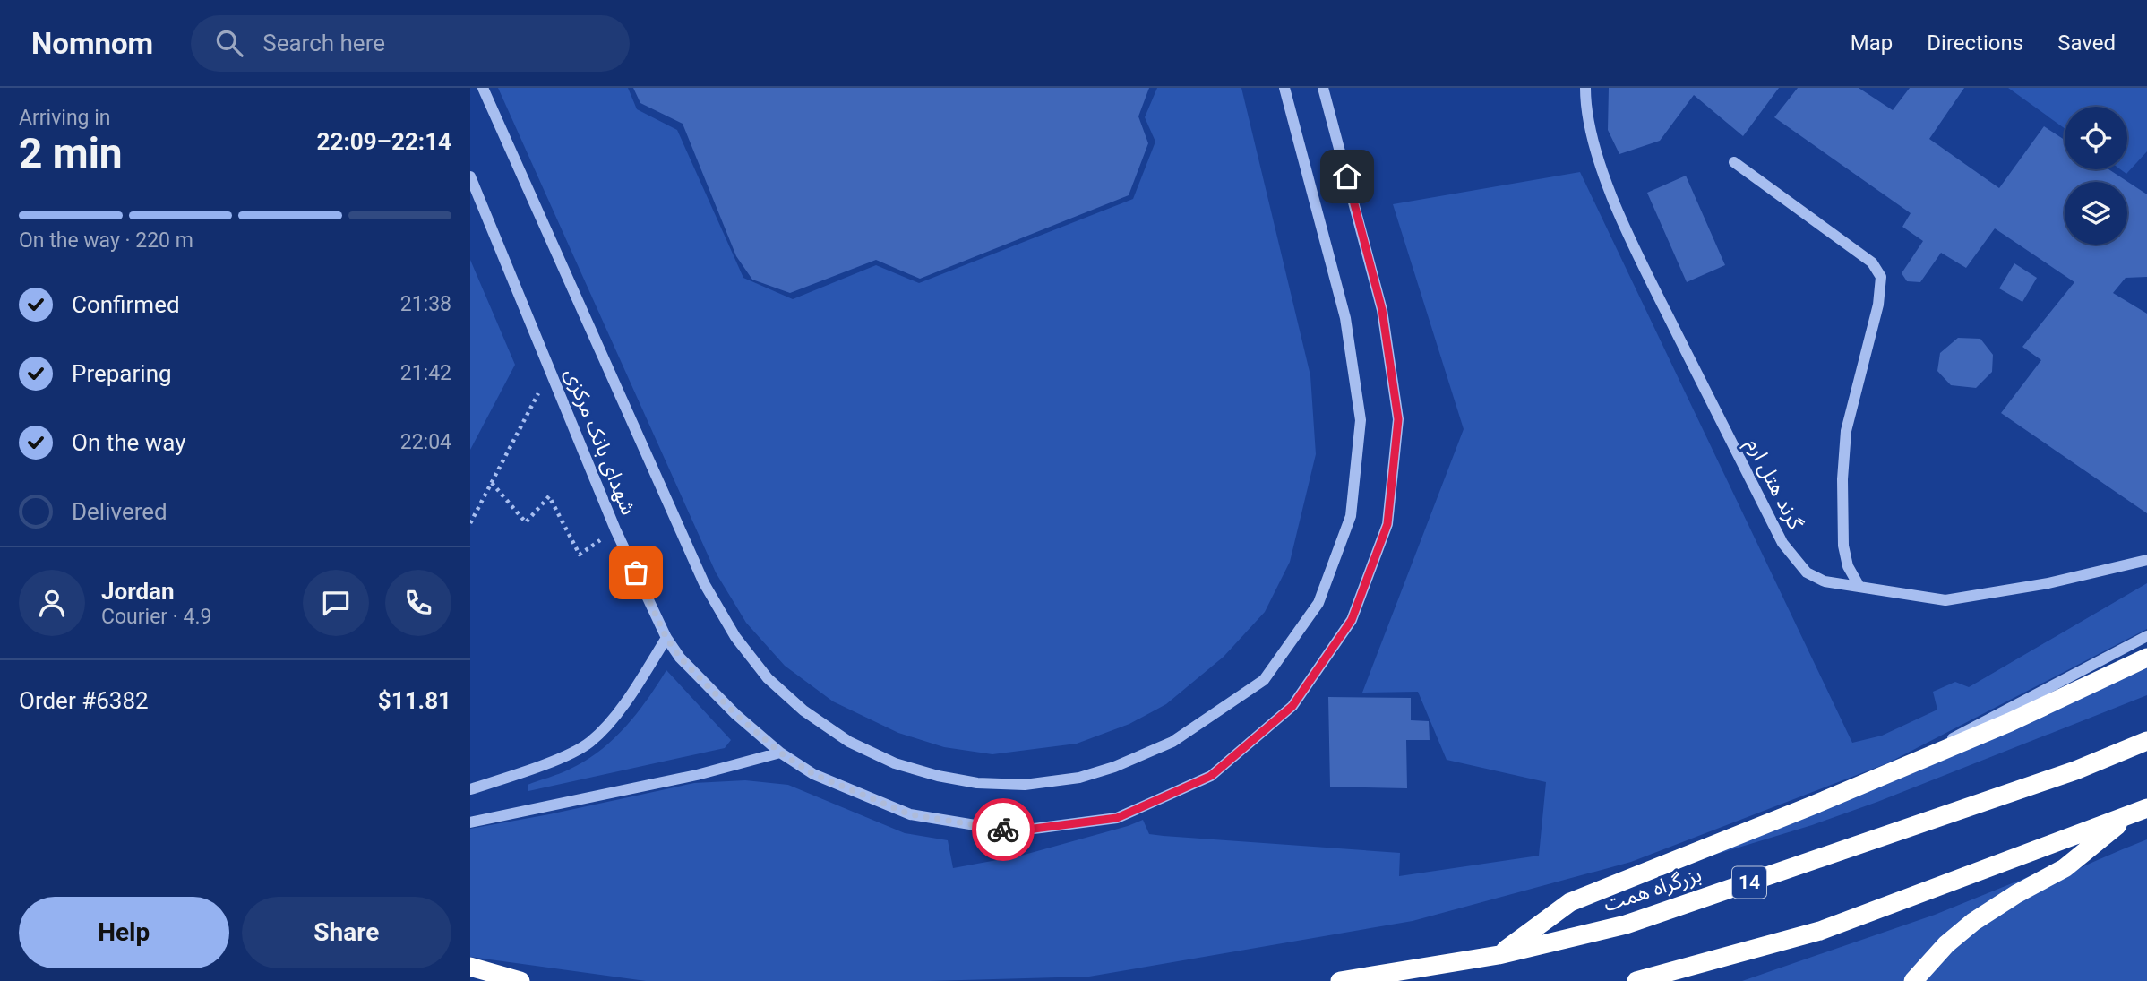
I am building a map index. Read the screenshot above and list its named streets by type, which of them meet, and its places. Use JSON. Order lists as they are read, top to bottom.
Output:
{
  "streets": {
    "highway": ["14", "بزرگراه همت"],
    "street": ["شهدای بانک مرکزی", "گرند هتل ارم"]
  },
  "page": {
    "header": "Nomnom",
    "search": "Search here",
    "nav": ["Map", "Directions", "Saved"],
    "heading": ["2 min", "Arriving in", "22:09–22:14"],
    "panel": [
      "Jordan",
      "Courier · 4.9",
      "Order #6382",
      "$11.81"
    ],
    "bar": "On the way · 220 m",
    "list": [
      ["Confirmed", "21:38"],
      ["Preparing", "21:42"],
      ["On the way", "22:04"],
      "Delivered"
    ],
    "buttons": ["Help", "Share"]
  }
}
